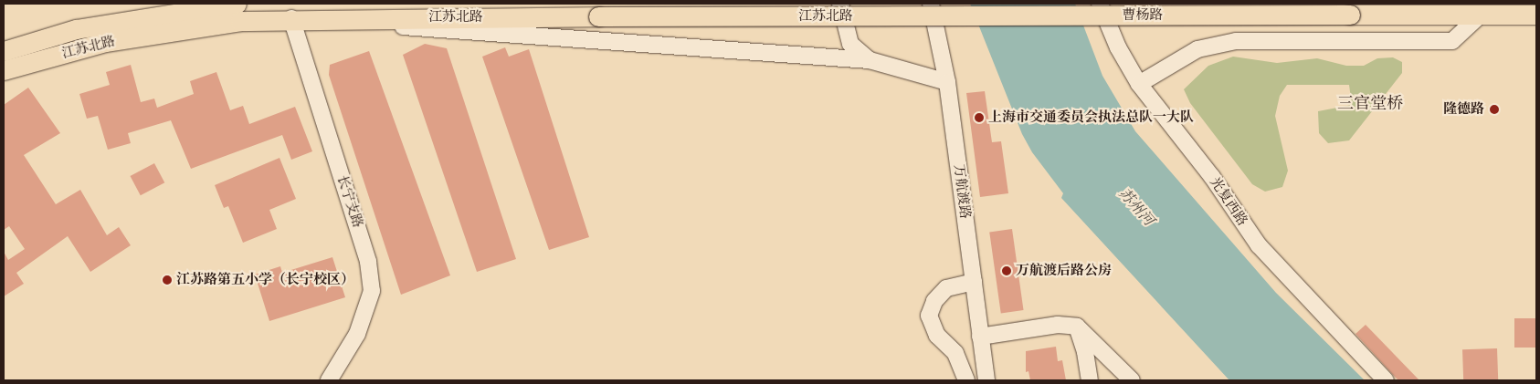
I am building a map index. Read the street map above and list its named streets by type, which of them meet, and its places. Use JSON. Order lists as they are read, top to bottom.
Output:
{
  "streets": {
    "main road": ["曹杨路", "江苏北路"],
    "street": ["万航渡路", "长宁支路", "光复西路"]
  },
  "crossings": [
    ["曹杨路", "江苏北路"],
    ["江苏北路", "长宁支路"]
  ],
  "districts": ["三官堂桥"],
  "water": ["苏州河"],
  "places": [
    "隆德路",
    "上海市交通委员会执法总队一大队",
    "万航渡后路公房",
    "江苏路第五小学（长宁校区）"
  ]
}
